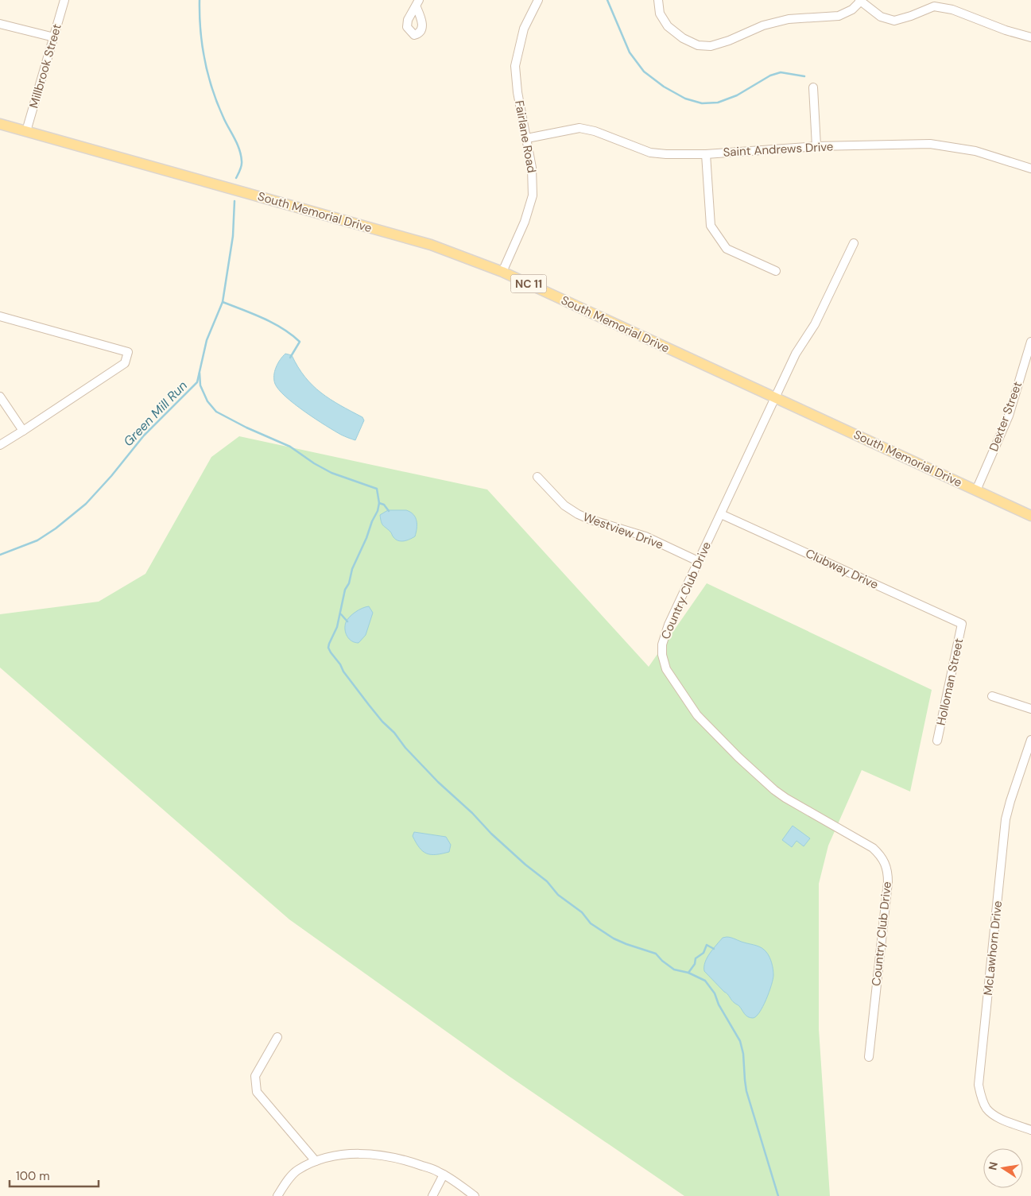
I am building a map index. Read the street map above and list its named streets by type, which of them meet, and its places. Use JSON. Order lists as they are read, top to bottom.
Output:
{
  "streets": {
    "main road": ["South Memorial Drive", "NC 11"],
    "street": [
      "Millbrook Street",
      "Fairlane Road",
      "Saint Andrews Drive",
      "Dexter Street",
      "Westview Drive",
      "Clubway Drive",
      "Country Club Drive",
      "Holloman Street",
      "McLawhorn Drive"
    ]
  },
  "crossings": [
    ["Millbrook Street", "South Memorial Drive"],
    ["Fairlane Road", "Saint Andrews Drive"],
    ["Fairlane Road", "South Memorial Drive"],
    ["South Memorial Drive", "Dexter Street"],
    ["South Memorial Drive", "Country Club Drive"],
    ["Westview Drive", "Country Club Drive"],
    ["Clubway Drive", "Country Club Drive"],
    ["Clubway Drive", "Holloman Street"]
  ],
  "water": ["Green Mill Run"],
  "scale_bar": "100 m",
  "north": "left"
}
